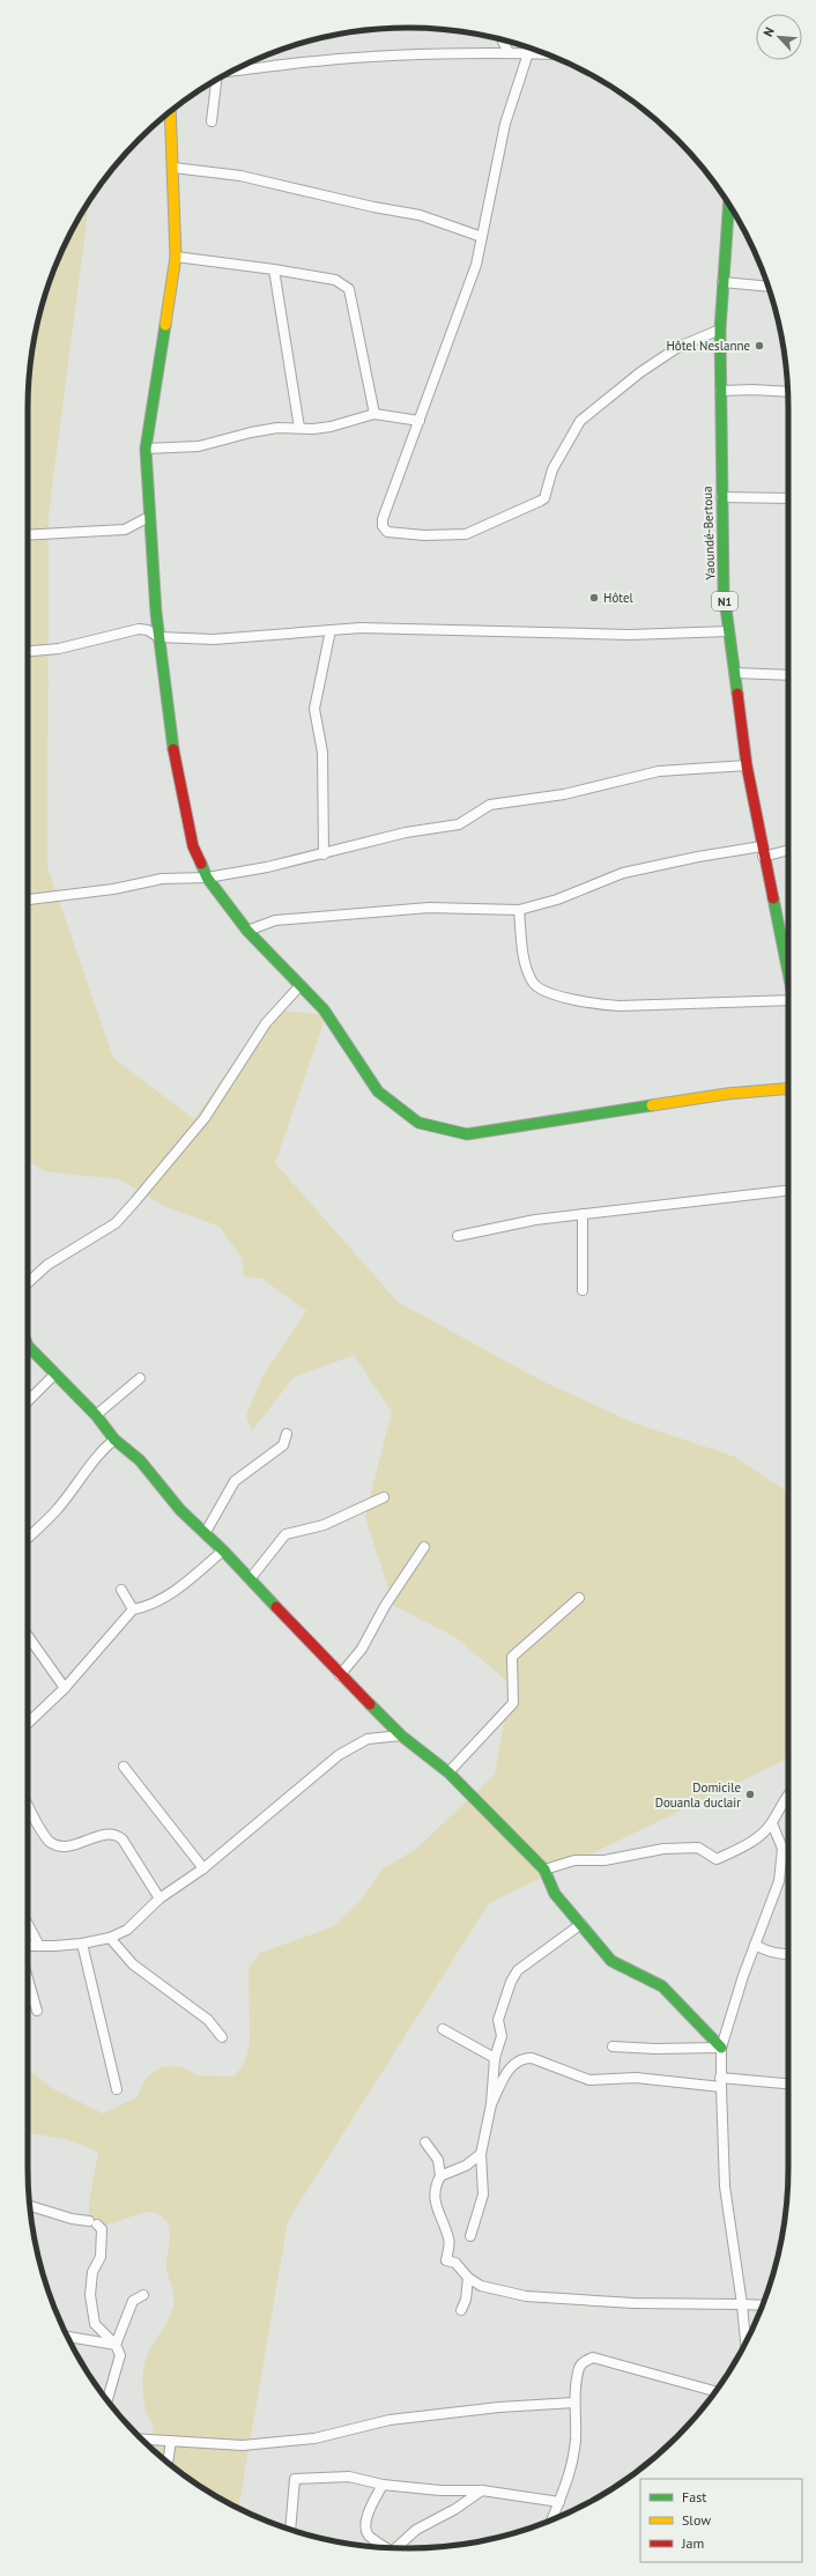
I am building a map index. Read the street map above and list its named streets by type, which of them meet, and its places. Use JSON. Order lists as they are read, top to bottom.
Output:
{
  "streets": {
    "main road": ["Yaoundé-Bertoua", "N1"]
  },
  "places": ["Hôtel Neslanne", "Hôtel", "Domicile Douanla duclair"],
  "legend": ["Fast", "Slow", "Jam"],
  "north": "top left"
}
